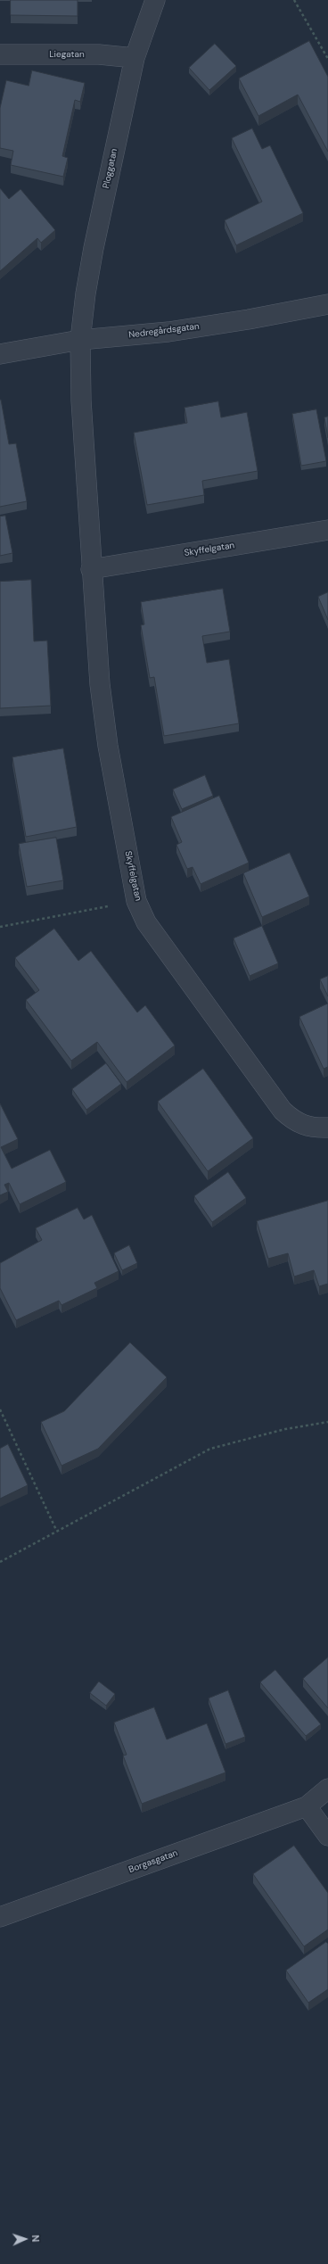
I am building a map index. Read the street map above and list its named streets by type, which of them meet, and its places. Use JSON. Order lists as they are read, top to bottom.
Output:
{
  "streets": {
    "street": [
      "Liegatan",
      "Ploggatan",
      "Nedregårdsgatan",
      "Skyffelgatan",
      "Borgasgatan"
    ]
  },
  "crossings": [
    ["Liegatan", "Ploggatan"],
    ["Ploggatan", "Nedregårdsgatan"],
    ["Ploggatan", "Skyffelgatan"],
    ["Nedregårdsgatan", "Skyffelgatan"]
  ],
  "north": "right"
}
